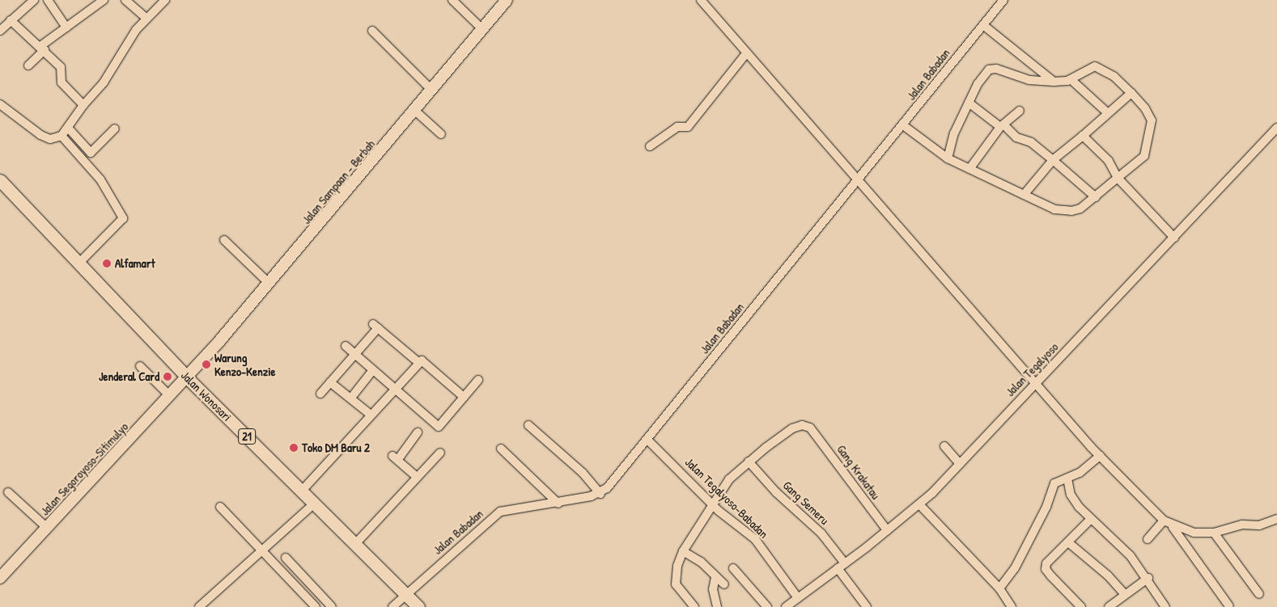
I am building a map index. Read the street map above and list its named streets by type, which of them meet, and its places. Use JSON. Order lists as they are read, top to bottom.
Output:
{
  "streets": {
    "highway": ["Jalan Wonosari", "21"],
    "main road": ["Jalan Sampaan - Berbah", "Jalan Segoroyoso-Sitimulyo"],
    "street": [
      "Jalan Babadan",
      "Jalan Tegalyoso",
      "Gang Krakatau",
      "Jalan Tegalyoso-Babadan",
      "Gang Semeru"
    ]
  },
  "crossings": [
    ["Jalan Babadan", "Jalan Wonosari"],
    ["Jalan Babadan", "Jalan Tegalyoso-Babadan"],
    ["Jalan Sampaan - Berbah", "Jalan Wonosari"],
    ["Jalan Sampaan - Berbah", "Jalan Segoroyoso-Sitimulyo"],
    ["Jalan Tegalyoso", "Gang Krakatau"],
    ["Jalan Tegalyoso", "Jalan Tegalyoso-Babadan"],
    ["Jalan Tegalyoso", "Gang Semeru"],
    ["Jalan Wonosari", "Jalan Segoroyoso-Sitimulyo"],
    ["Gang Krakatau", "Gang Semeru"]
  ],
  "places": [
    "Alfamart",
    "Warung Kenzo-Kenzie",
    "Jenderal Card",
    "Toko DM Baru 2"
  ]
}
